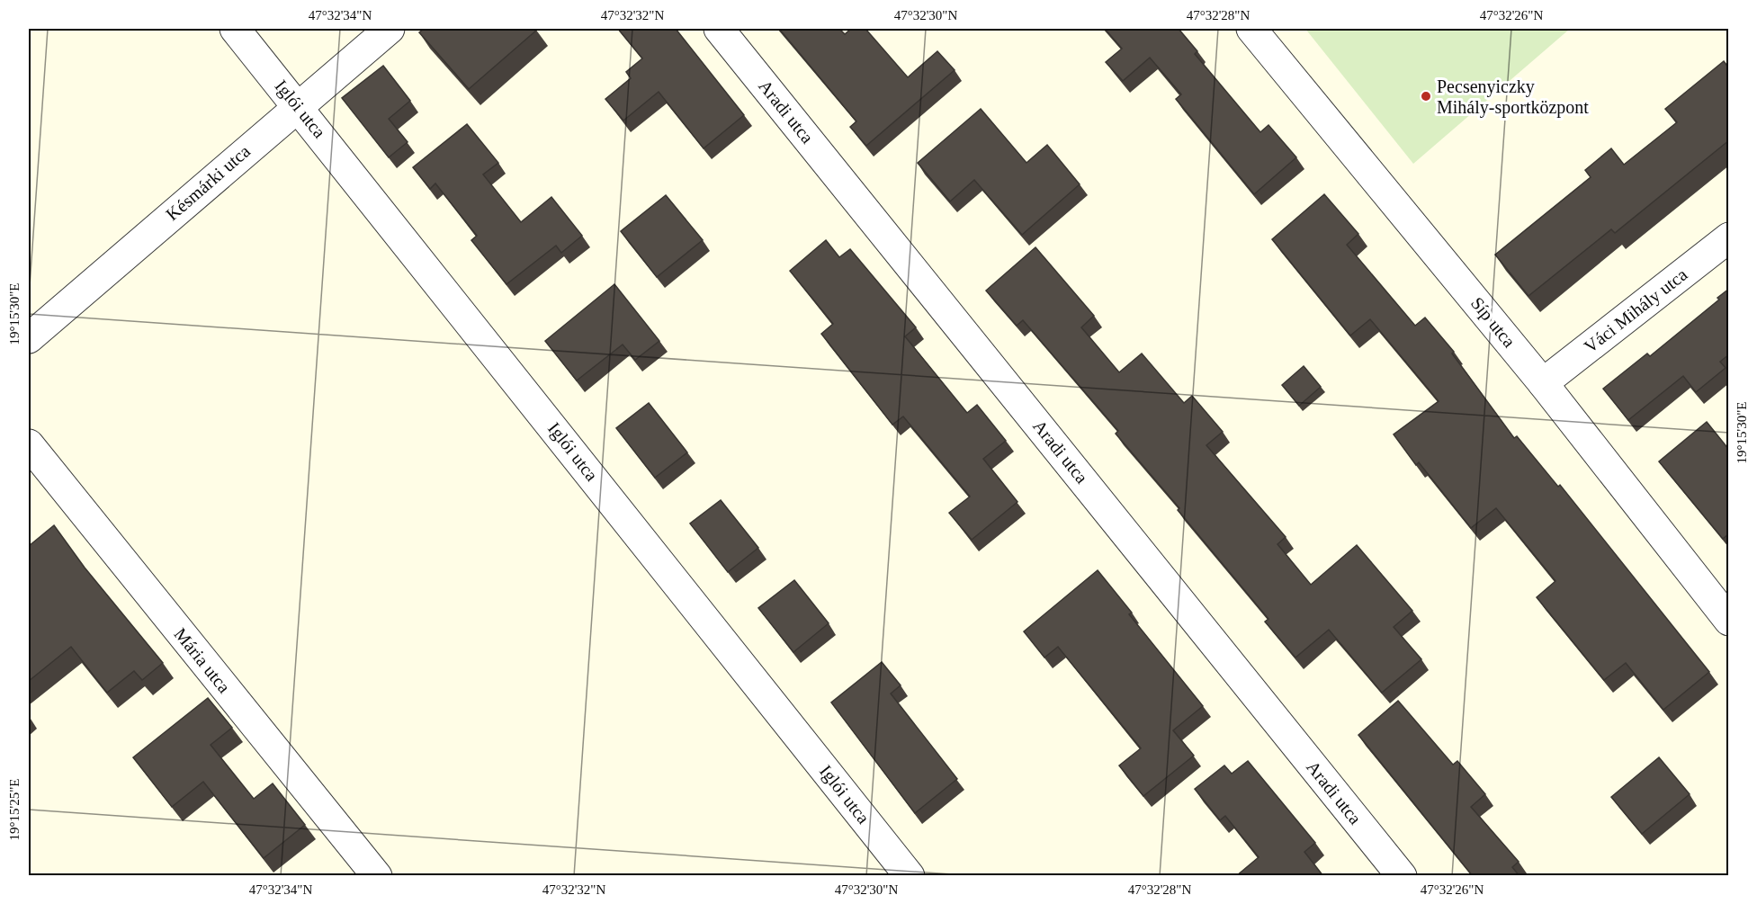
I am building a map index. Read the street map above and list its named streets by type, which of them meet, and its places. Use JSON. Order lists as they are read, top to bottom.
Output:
{
  "streets": {
    "street": [
      "Iglói utca",
      "Aradi utca",
      "Késmárki utca",
      "Váci Mihály utca",
      "Síp utca",
      "Mária utca"
    ]
  },
  "crossings": [
    ["Iglói utca", "Késmárki utca"],
    ["Váci Mihály utca", "Síp utca"]
  ],
  "places": ["Pecsenyiczky Mihály-sportközpont"],
  "coordinates": [
    "47°32'34\"N",
    "47°32'32\"N",
    "47°32'30\"N",
    "47°32'28\"N",
    "47°32'26\"N",
    "19°15'30\"E",
    "19°15'25\"E"
  ]
}
